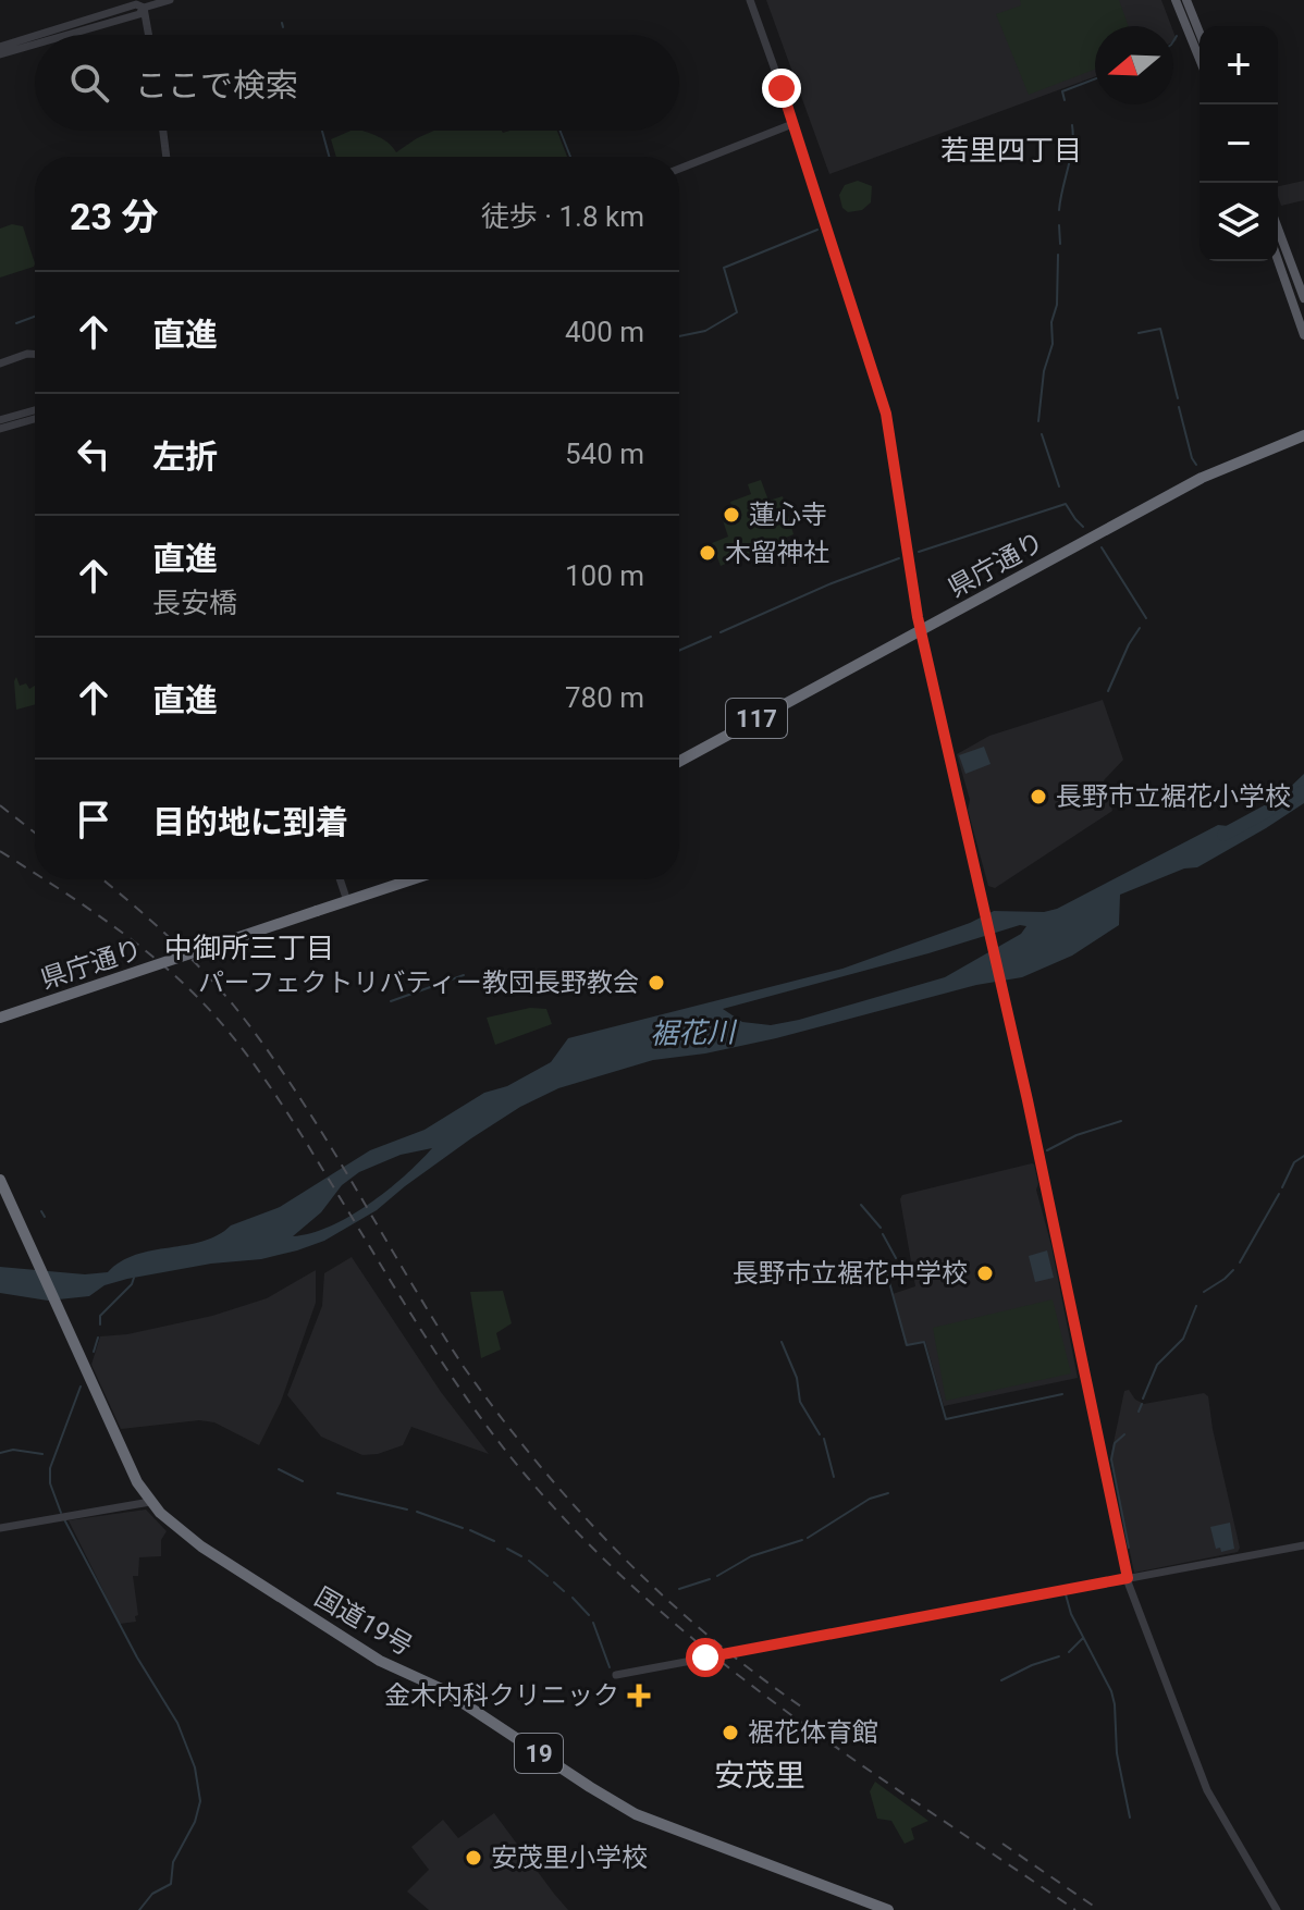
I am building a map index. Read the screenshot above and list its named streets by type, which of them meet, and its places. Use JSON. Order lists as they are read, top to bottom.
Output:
{
  "streets": {
    "highway": [
      "県庁通り",
      "117",
      "国道19号",
      "19"
    ]
  },
  "districts": ["若里四丁目", "中御所三丁目", "安茂里"],
  "water": ["裾花川"],
  "places": {
    "other": [
      "蓮心寺",
      "木留神社",
      "長野市立裾花小学校",
      "パーフェクトリバティー教団長野教会",
      "長野市立裾花中学校",
      "裾花体育館",
      "安茂里小学校"
    ],
    "health": ["金木内科クリニック"]
  },
  "north": "left",
  "page": {
    "map_buttons": ["+", "−"],
    "search": "ここで検索",
    "heading": ["23 分", "徒歩 · 1.8 km"],
    "list": [
      ["直進", "400 m"],
      ["左折", "540 m"],
      ["直進", "長安橋", "100 m"],
      ["直進", "780 m"],
      "目的地に到着"
    ]
  }
}
